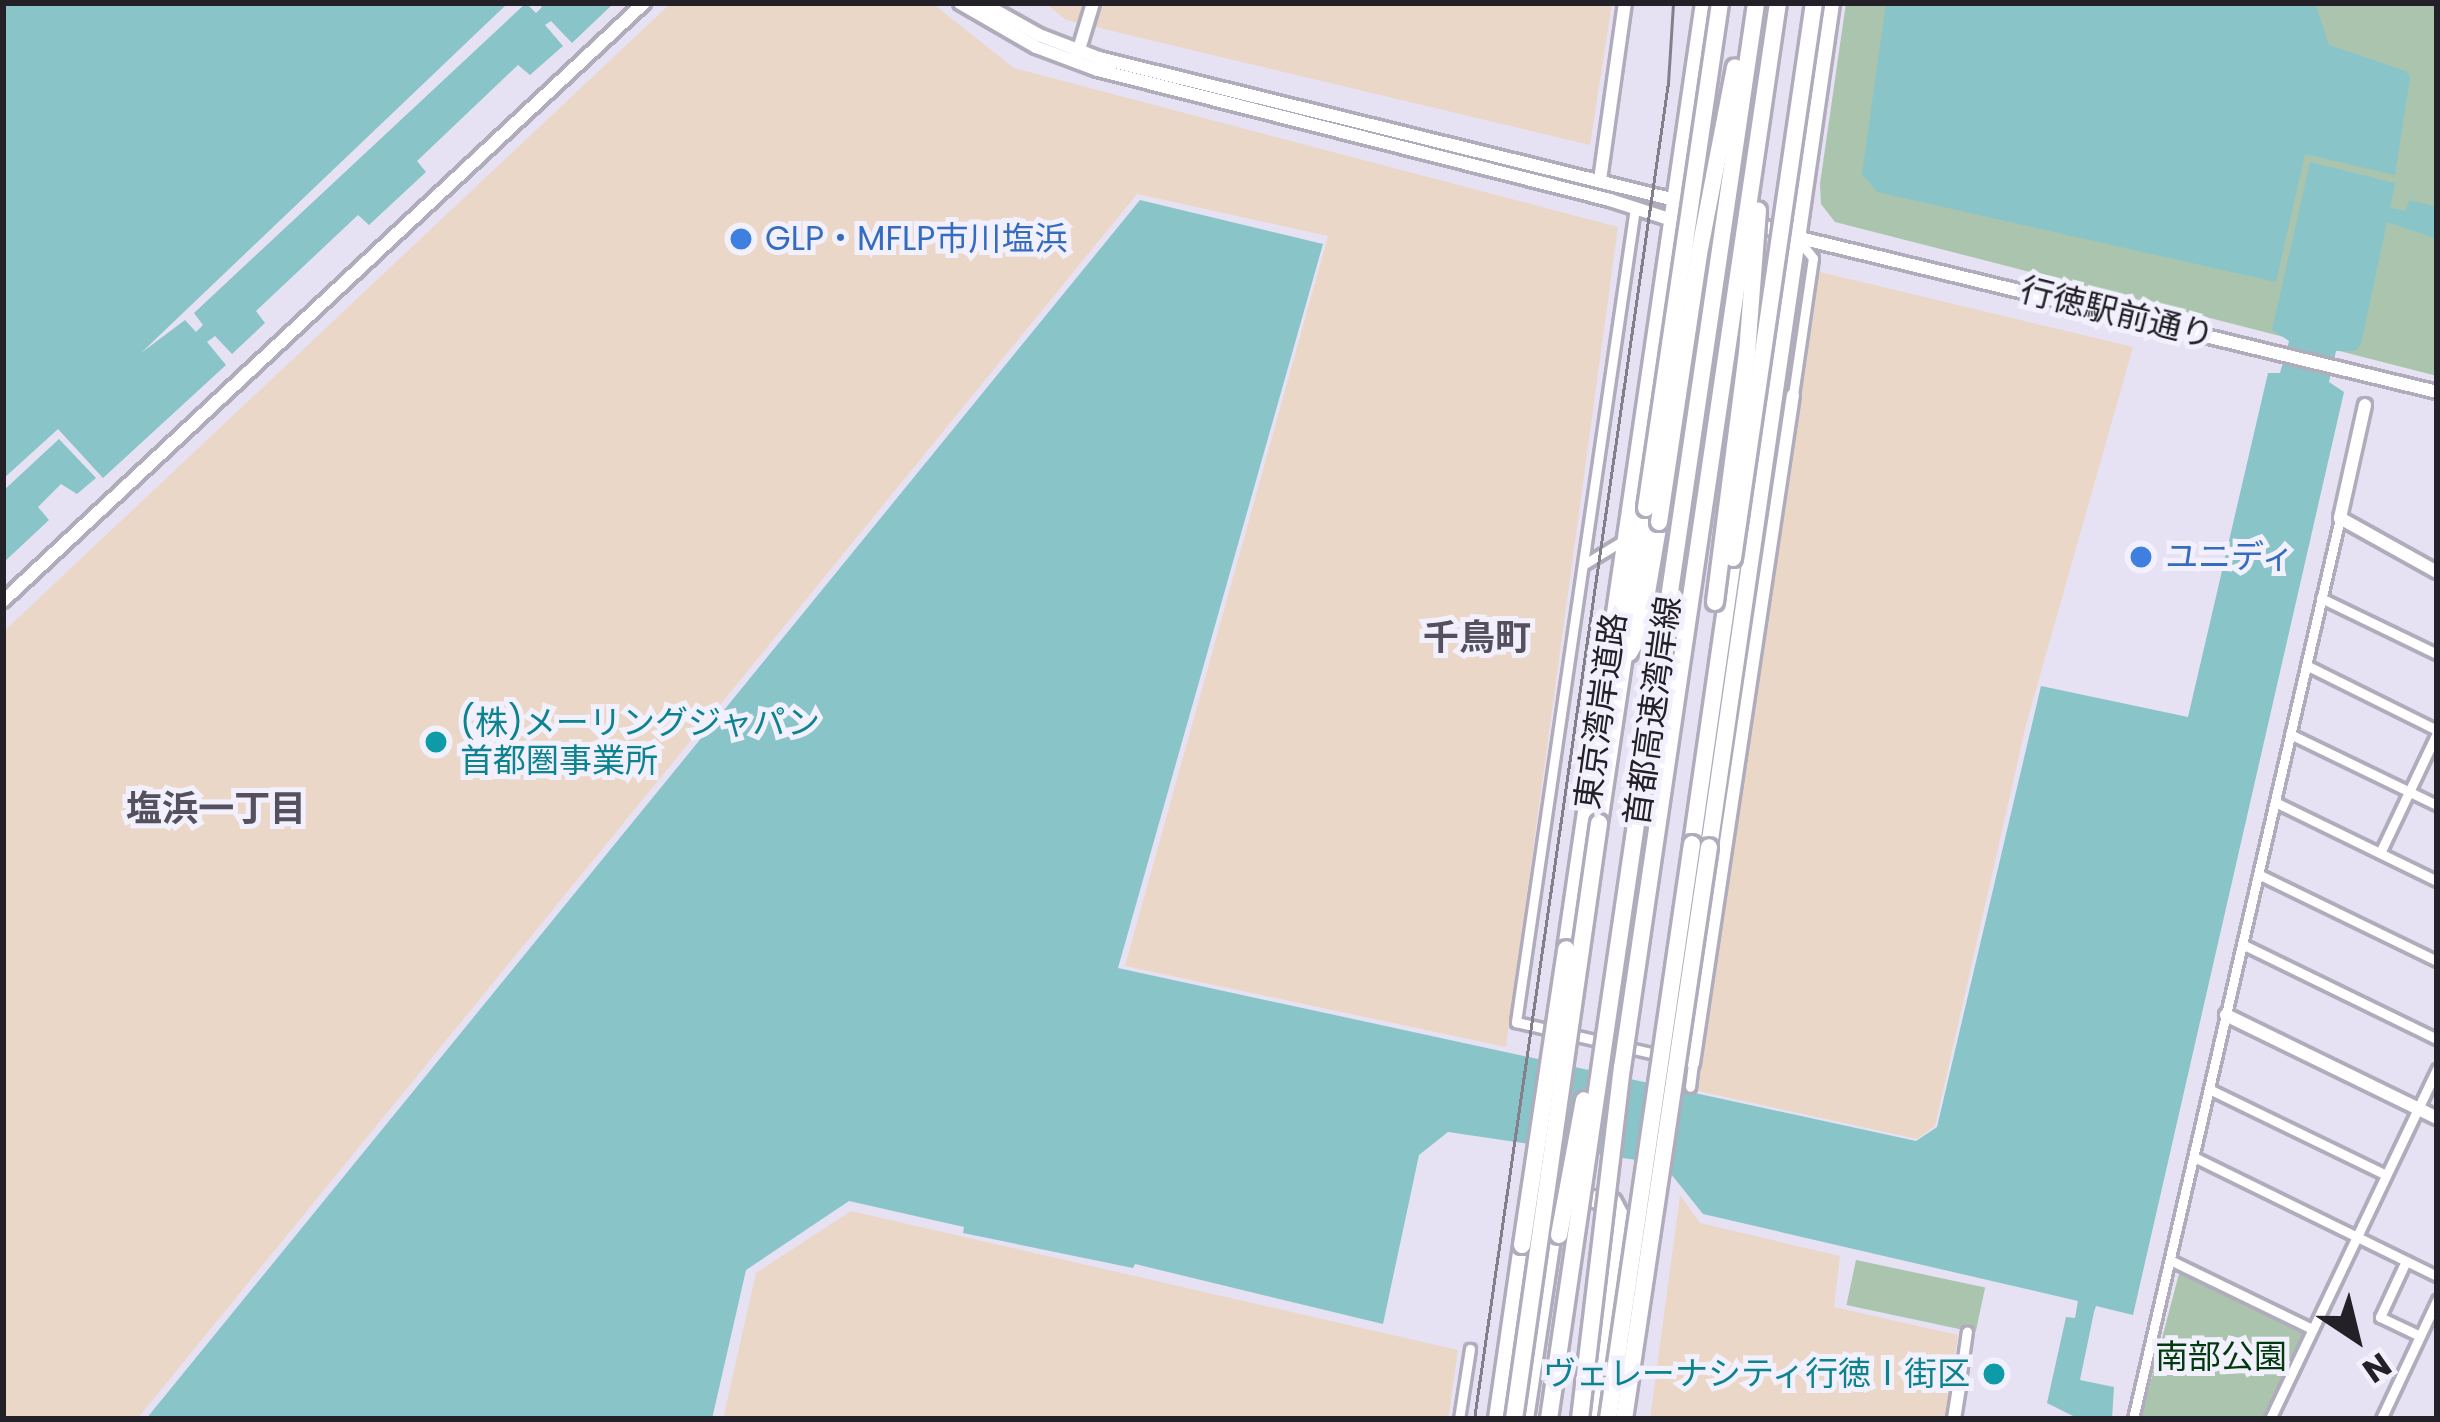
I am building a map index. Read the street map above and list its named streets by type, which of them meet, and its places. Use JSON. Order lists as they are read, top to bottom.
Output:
{
  "streets": {
    "highway": ["東京湾岸道路", "首都高速湾岸線"],
    "street": ["行徳駅前通り"]
  },
  "districts": ["千鳥町", "塩浜一丁目"],
  "parks": ["南部公園"],
  "places": [
    "GLP・MFLP市川塩浜",
    "ユニディ",
    "(株)メーリングジャパン 首都圏事業所",
    "ヴェレーナシティ行徳Ⅰ街区"
  ],
  "north": "bottom right"
}
